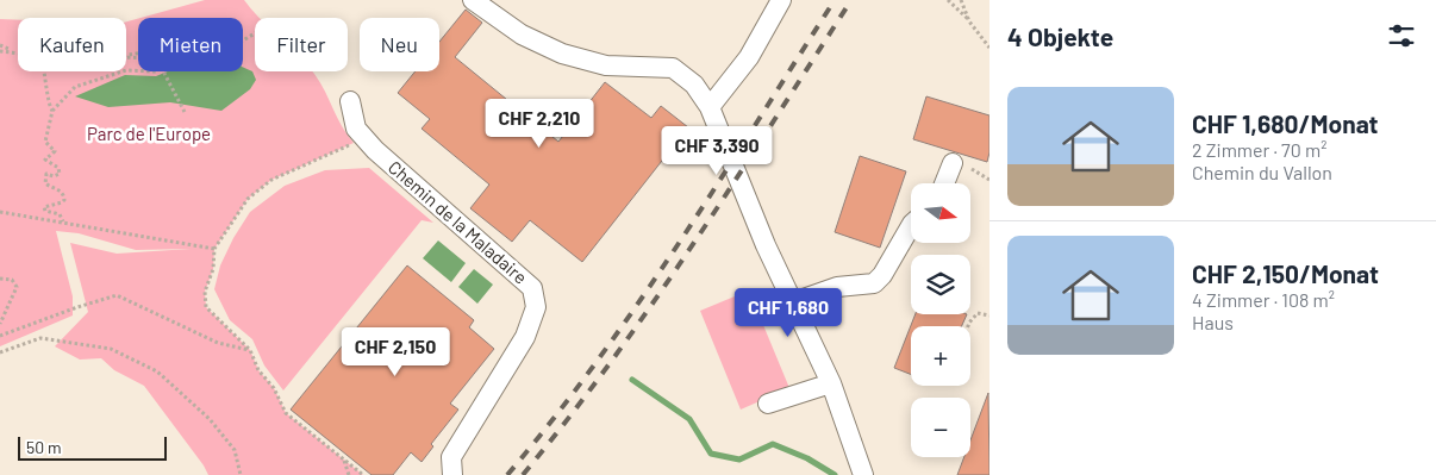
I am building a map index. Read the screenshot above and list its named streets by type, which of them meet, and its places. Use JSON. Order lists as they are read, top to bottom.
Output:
{
  "streets": {
    "street": ["Chemin de la Maladaire"]
  },
  "parks": ["Parc de l'Europe"],
  "scale_bar": "50 m",
  "north": "right",
  "page": {
    "heading": "4 Objekte",
    "chip": [
      "Kaufen",
      "Mieten",
      "Filter",
      "Neu"
    ],
    "list": [
      {
        "name": "CHF 1,680/Monat",
        "note": "2 Zimmer · 70 m² · Chemin du Vallon"
      },
      {
        "name": "CHF 2,150/Monat",
        "note": "4 Zimmer · 108 m² · Haus"
      }
    ],
    "price": [
      "CHF 2,210",
      "CHF 3,390",
      "CHF 1,680",
      "CHF 2,150"
    ],
    "map_buttons": ["+", "−"],
    "scale": "50 m"
  }
}
